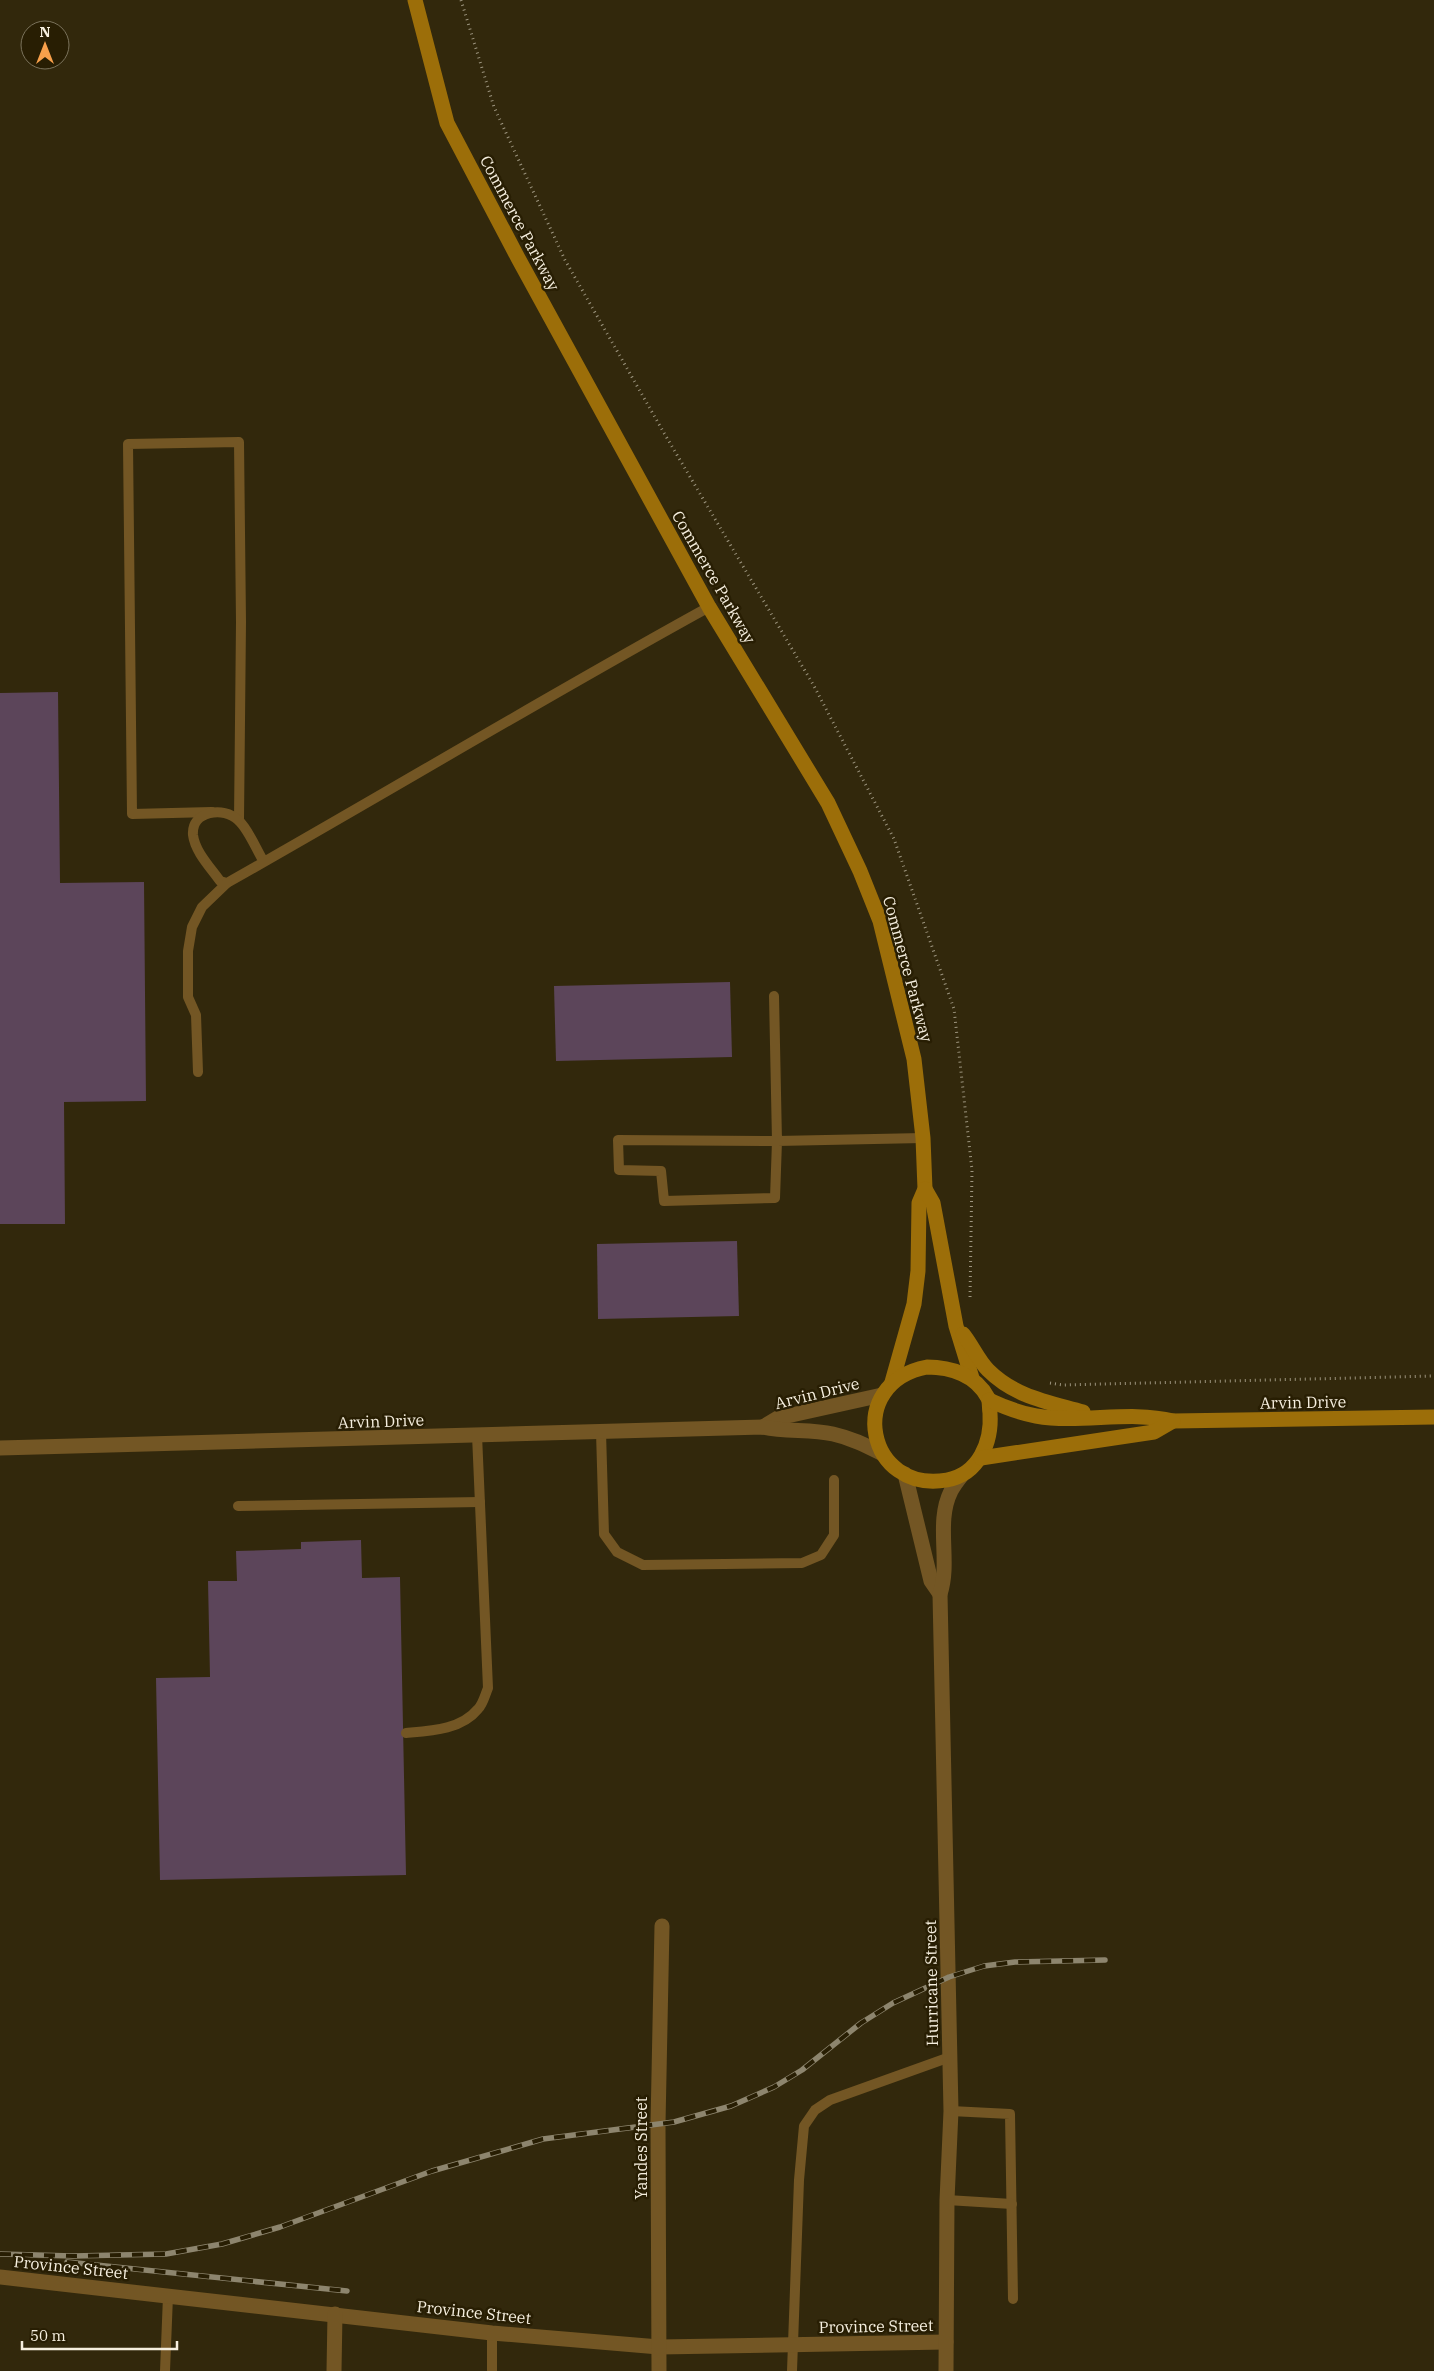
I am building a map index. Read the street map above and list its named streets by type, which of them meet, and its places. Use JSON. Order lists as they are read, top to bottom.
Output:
{
  "streets": {
    "street": [
      "Commerce Parkway",
      "Arvin Drive",
      "Hurricane Street",
      "Yandes Street",
      "Province Street"
    ]
  },
  "crossings": [
    ["Commerce Parkway", "Arvin Drive"],
    ["Commerce Parkway", "Hurricane Street"],
    ["Arvin Drive", "Hurricane Street"],
    ["Hurricane Street", "Province Street"],
    ["Yandes Street", "Province Street"]
  ],
  "scale_bar": "50 m",
  "north": "top"
}
